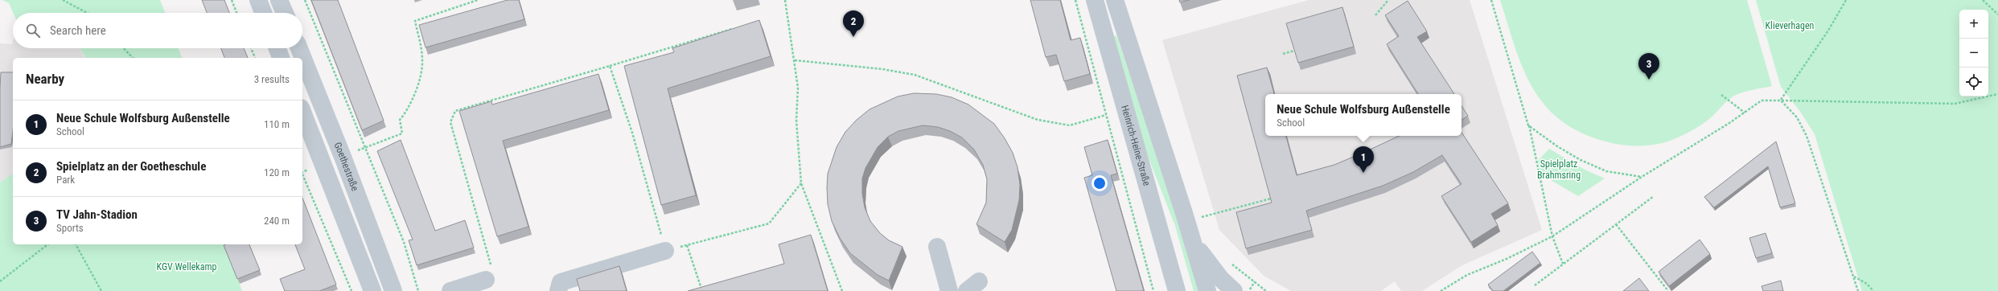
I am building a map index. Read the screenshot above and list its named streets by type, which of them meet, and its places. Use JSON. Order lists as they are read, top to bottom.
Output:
{
  "streets": {
    "street": ["Heinrich-Heine-Straße", "Goethestraße"]
  },
  "parks": ["Klieverhagen", "Spielplatz Brahmsring", "KGV Wellekamp"],
  "page": {
    "map_buttons": ["+", "−"],
    "pins": ["2", "3", "1"],
    "search": "Search here",
    "heading": ["Nearby", "3 results"],
    "popup": ["Neue Schule Wolfsburg Außenstelle", "School"],
    "list": [
      {
        "mark": "1",
        "name": "Neue Schule Wolfsburg Außenstelle",
        "note": "School",
        "value": "110 m"
      },
      {
        "mark": "2",
        "name": "Spielplatz an der Goetheschule",
        "note": "Park",
        "value": "120 m"
      },
      {
        "mark": "3",
        "name": "TV Jahn-Stadion",
        "note": "Sports",
        "value": "240 m"
      }
    ]
  }
}
